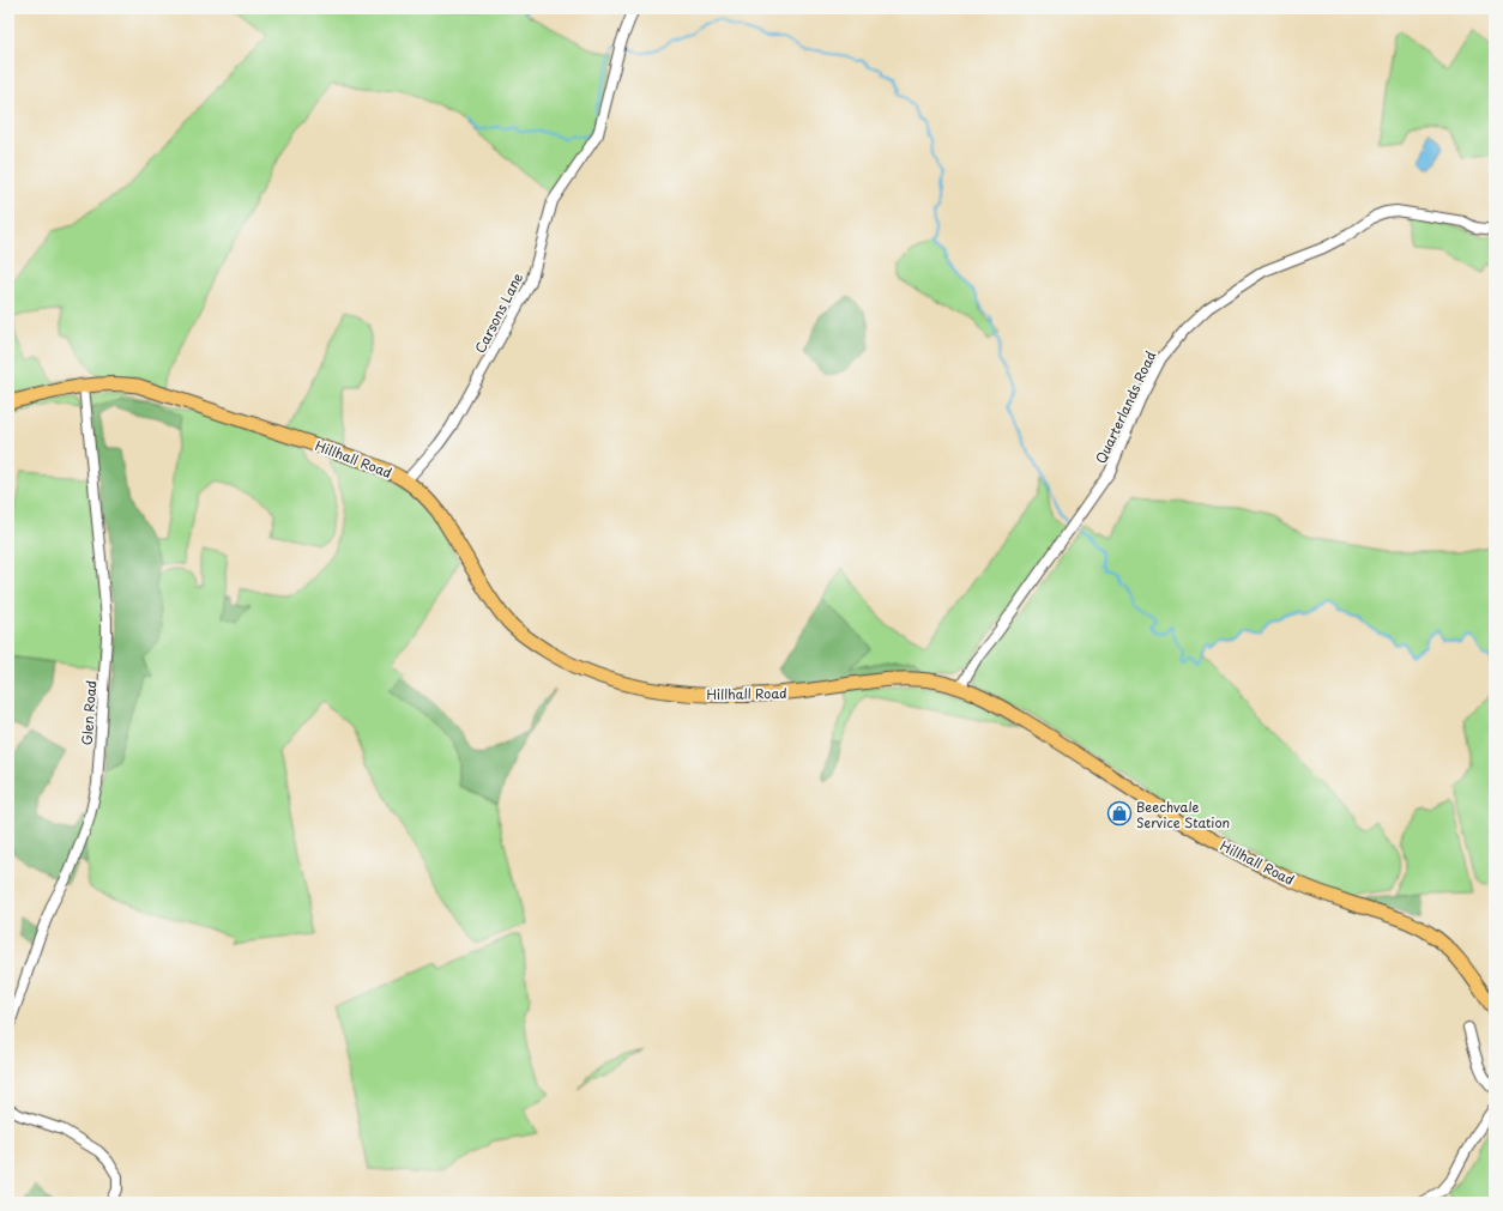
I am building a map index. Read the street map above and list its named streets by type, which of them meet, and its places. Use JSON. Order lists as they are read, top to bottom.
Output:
{
  "streets": {
    "main road": ["Hillhall Road"],
    "street": ["Carsons Lane", "Quarterlands Road", "Glen Road"]
  },
  "crossings": [
    ["Carsons Lane", "Hillhall Road"],
    ["Quarterlands Road", "Hillhall Road"],
    ["Hillhall Road", "Glen Road"]
  ],
  "places": {
    "shop": ["Beechvale Service Station"]
  }
}
